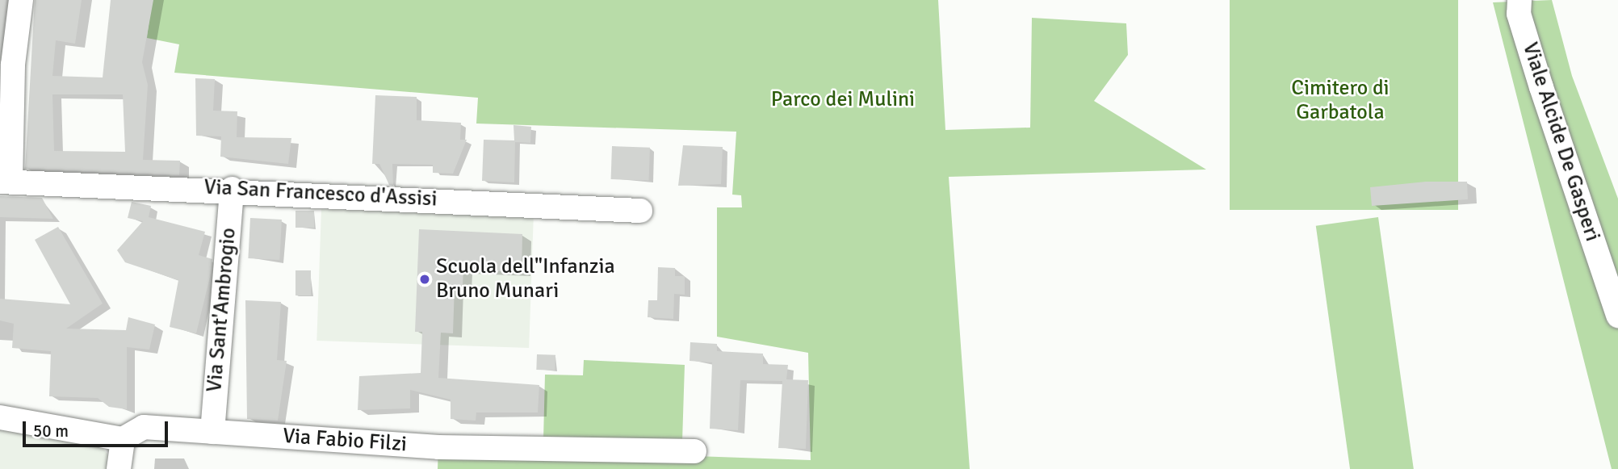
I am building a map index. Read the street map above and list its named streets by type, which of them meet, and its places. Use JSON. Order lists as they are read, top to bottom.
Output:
{
  "streets": {
    "street": [
      "Viale Alcide De Gasperi",
      "Via San Francesco d'Assisi",
      "Via Sant'Ambrogio",
      "Via Fabio Filzi"
    ]
  },
  "crossings": [
    ["Via San Francesco d'Assisi", "Via Sant'Ambrogio"],
    ["Via Sant'Ambrogio", "Via Fabio Filzi"]
  ],
  "parks": ["Cimitero di Garbatola", "Parco dei Mulini"],
  "places": ["Scuola dell\"Infanzia Bruno Munari"],
  "scale_bar": "50 m"
}
